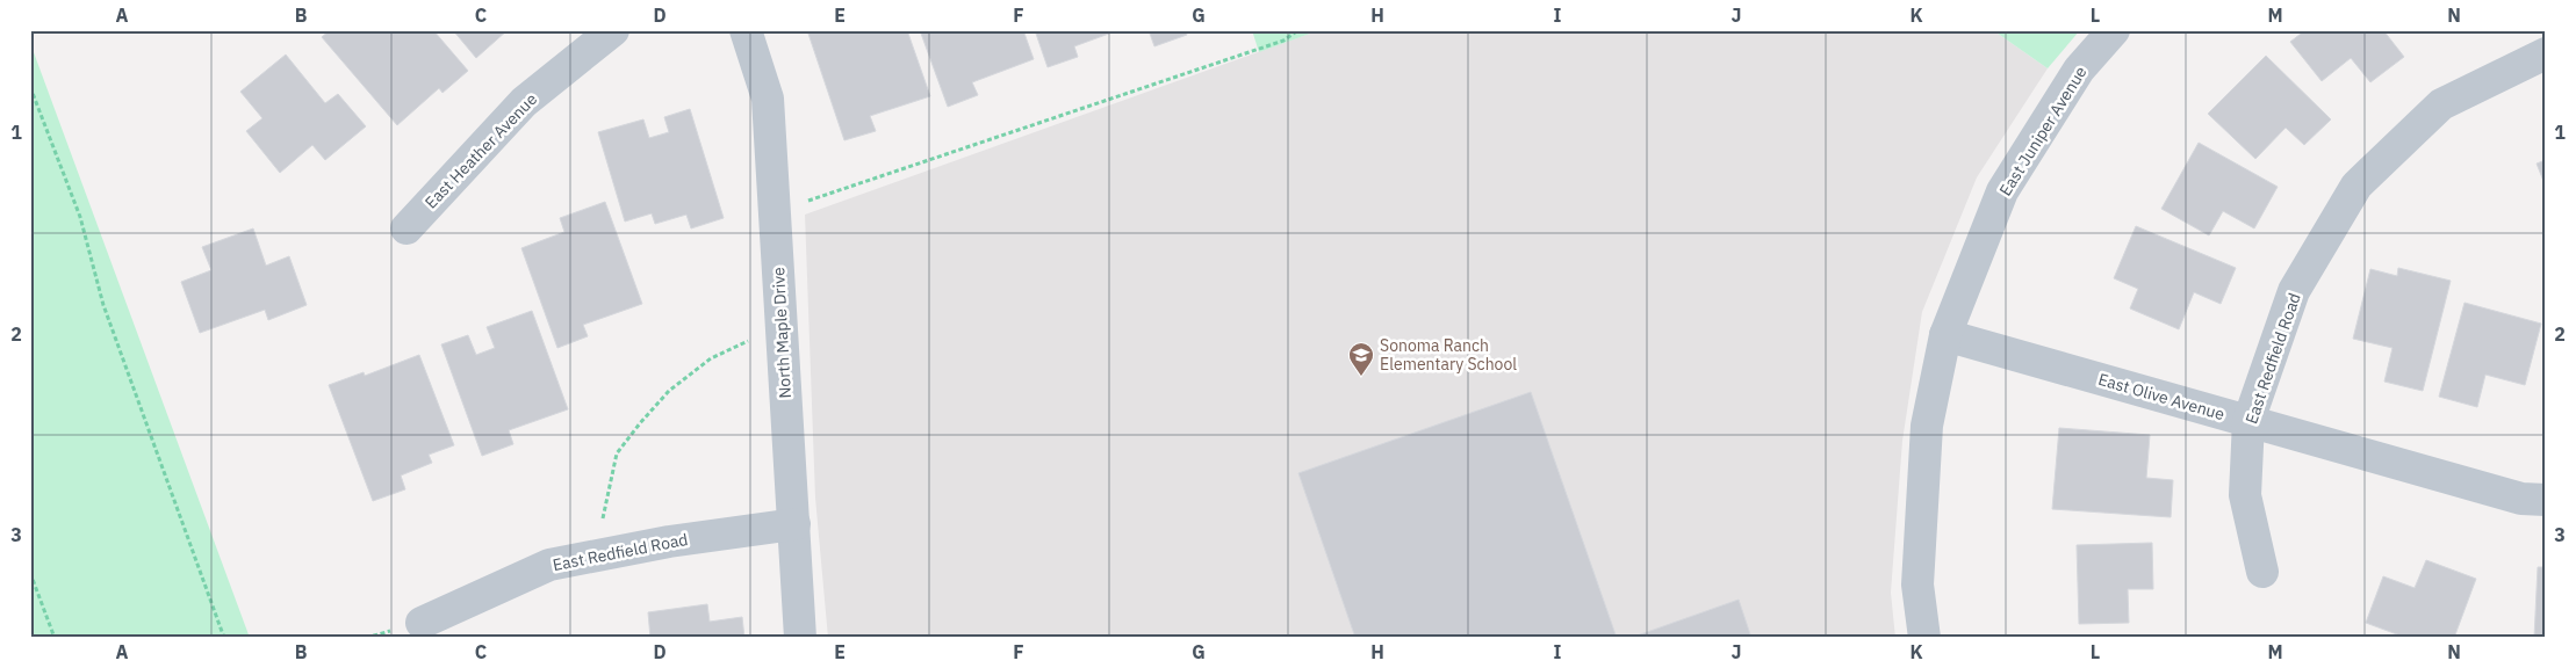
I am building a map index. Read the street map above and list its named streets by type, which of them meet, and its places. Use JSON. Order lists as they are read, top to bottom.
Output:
{
  "streets": {
    "street": [
      "East Juniper Avenue",
      "East Heather Avenue",
      "North Maple Drive",
      "East Redfield Road",
      "East Olive Avenue"
    ]
  },
  "crossings": [
    ["East Juniper Avenue", "East Olive Avenue"],
    ["North Maple Drive", "East Redfield Road"],
    ["East Redfield Road", "East Olive Avenue"]
  ],
  "places": {
    "school or university": ["Sonoma Ranch Elementary School"]
  },
  "grid": {
    "columns": [
      "A",
      "B",
      "C",
      "D",
      "E",
      "F",
      "G",
      "H",
      "I",
      "J",
      "K",
      "L",
      "M",
      "N"
    ],
    "rows": ["1", "2", "3"]
  }
}
